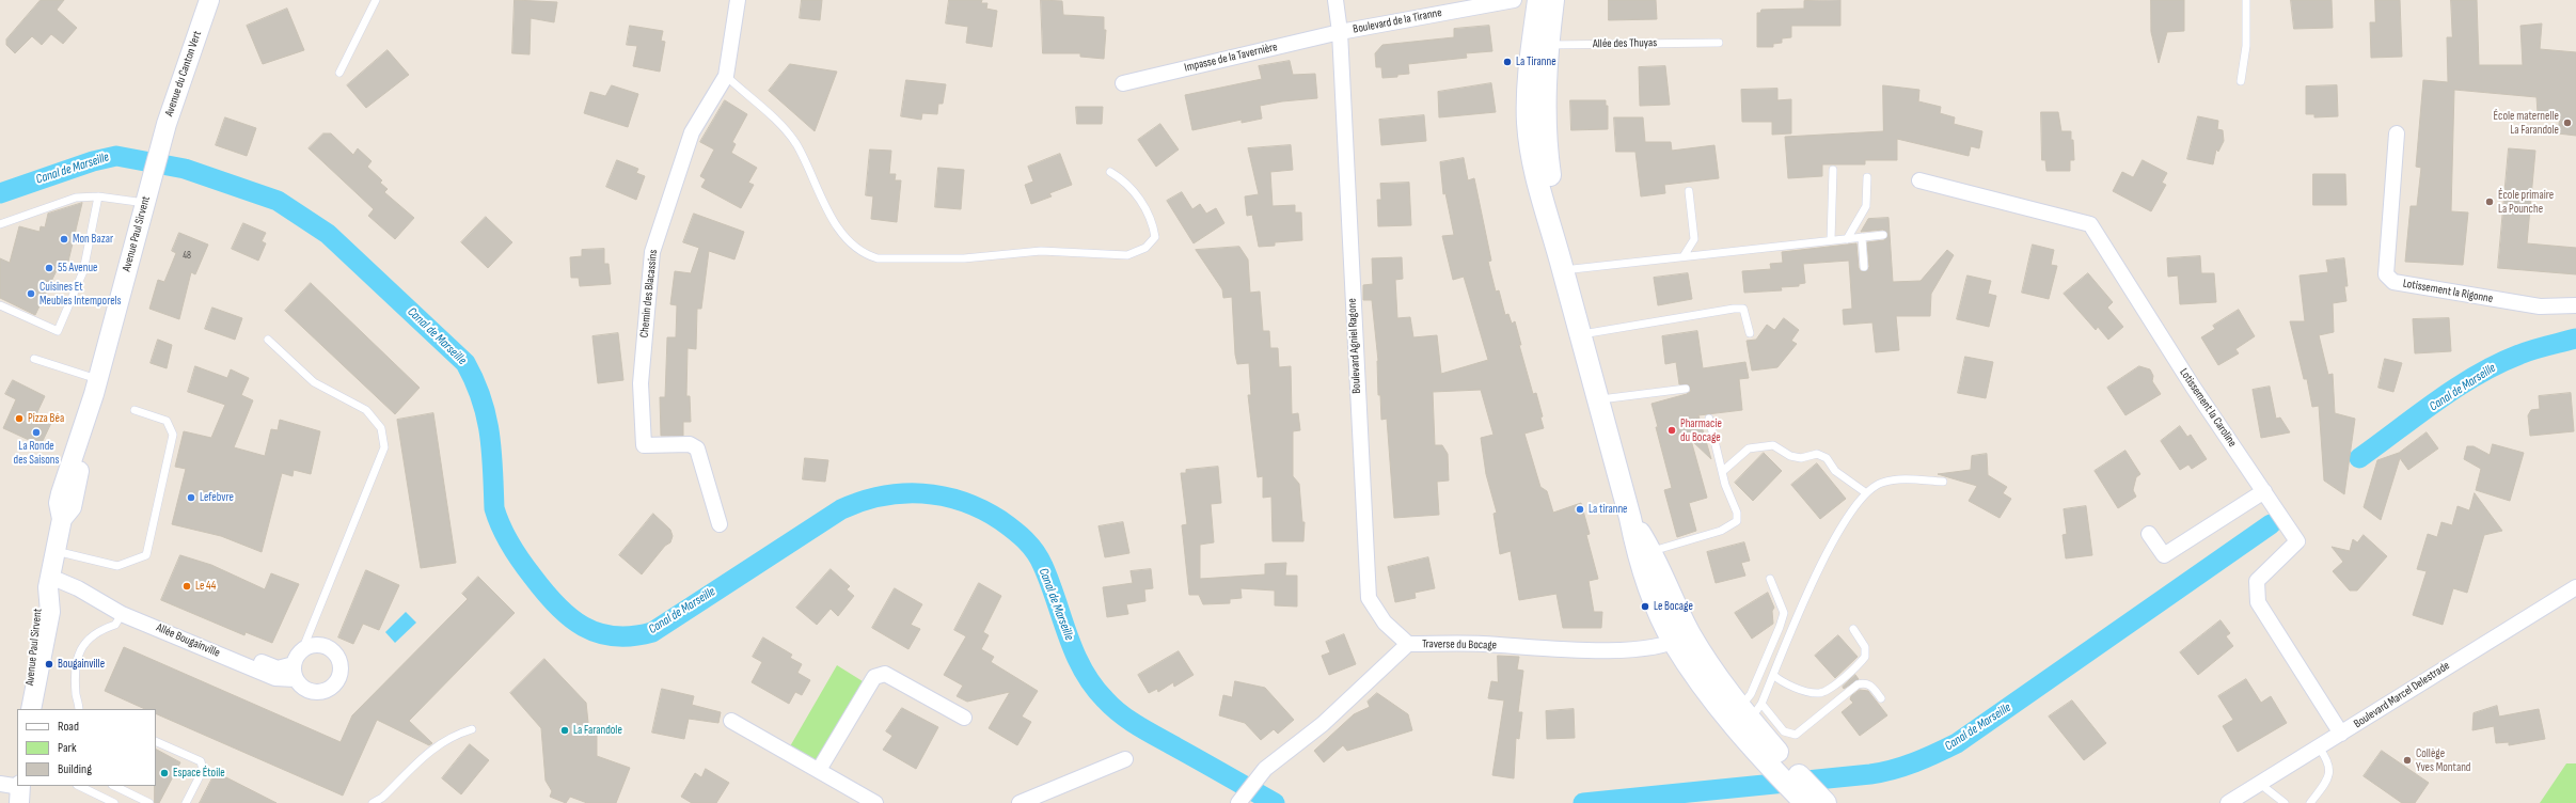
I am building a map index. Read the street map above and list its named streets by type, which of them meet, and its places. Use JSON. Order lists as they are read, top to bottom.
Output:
{
  "streets": {
    "street": [
      "Boulevard de la Tiranne",
      "Impasse de la Tavernière",
      "Avenue du Canton Vert",
      "Avenue Paul Sirvent",
      "Lotissement la Rigonne",
      "Chemin des Blacassins",
      "Boulevard Agniel Ragone",
      "Lotissement la Caroline",
      "Allée Bougainville",
      "Traverse du Bocage",
      "Boulevard Marcel Delestrade"
    ],
    "lane": ["Allée des Thuyas"]
  },
  "crossings": [
    ["Boulevard de la Tiranne", "Impasse de la Tavernière"],
    ["Boulevard de la Tiranne", "Boulevard Agniel Ragone"],
    ["Impasse de la Tavernière", "Boulevard Agniel Ragone"],
    ["Avenue du Canton Vert", "Avenue Paul Sirvent"],
    ["Avenue Paul Sirvent", "Allée Bougainville"],
    ["Boulevard Agniel Ragone", "Traverse du Bocage"],
    ["Lotissement la Caroline", "Boulevard Marcel Delestrade"]
  ],
  "water": ["Canal de Marseille"],
  "places": [
    "La Tiranne",
    "École maternelle La Farandole",
    "École primaire La Pounche",
    "Mon Bazar",
    "55 Avenue",
    "Cuisines Et Meubles Intemporels",
    "Pizza Béa",
    "Pharmacie du Bocage",
    "La Ronde des Saisons",
    "Lefebvre",
    "La tiranne",
    "Le 44",
    "Le Bocage",
    "Bougainville",
    "La Farandole",
    "Collège Yves Montand",
    "Espace Étoile"
  ],
  "house_numbers": ["48"],
  "legend": ["Road", "Park", "Building"]
}
